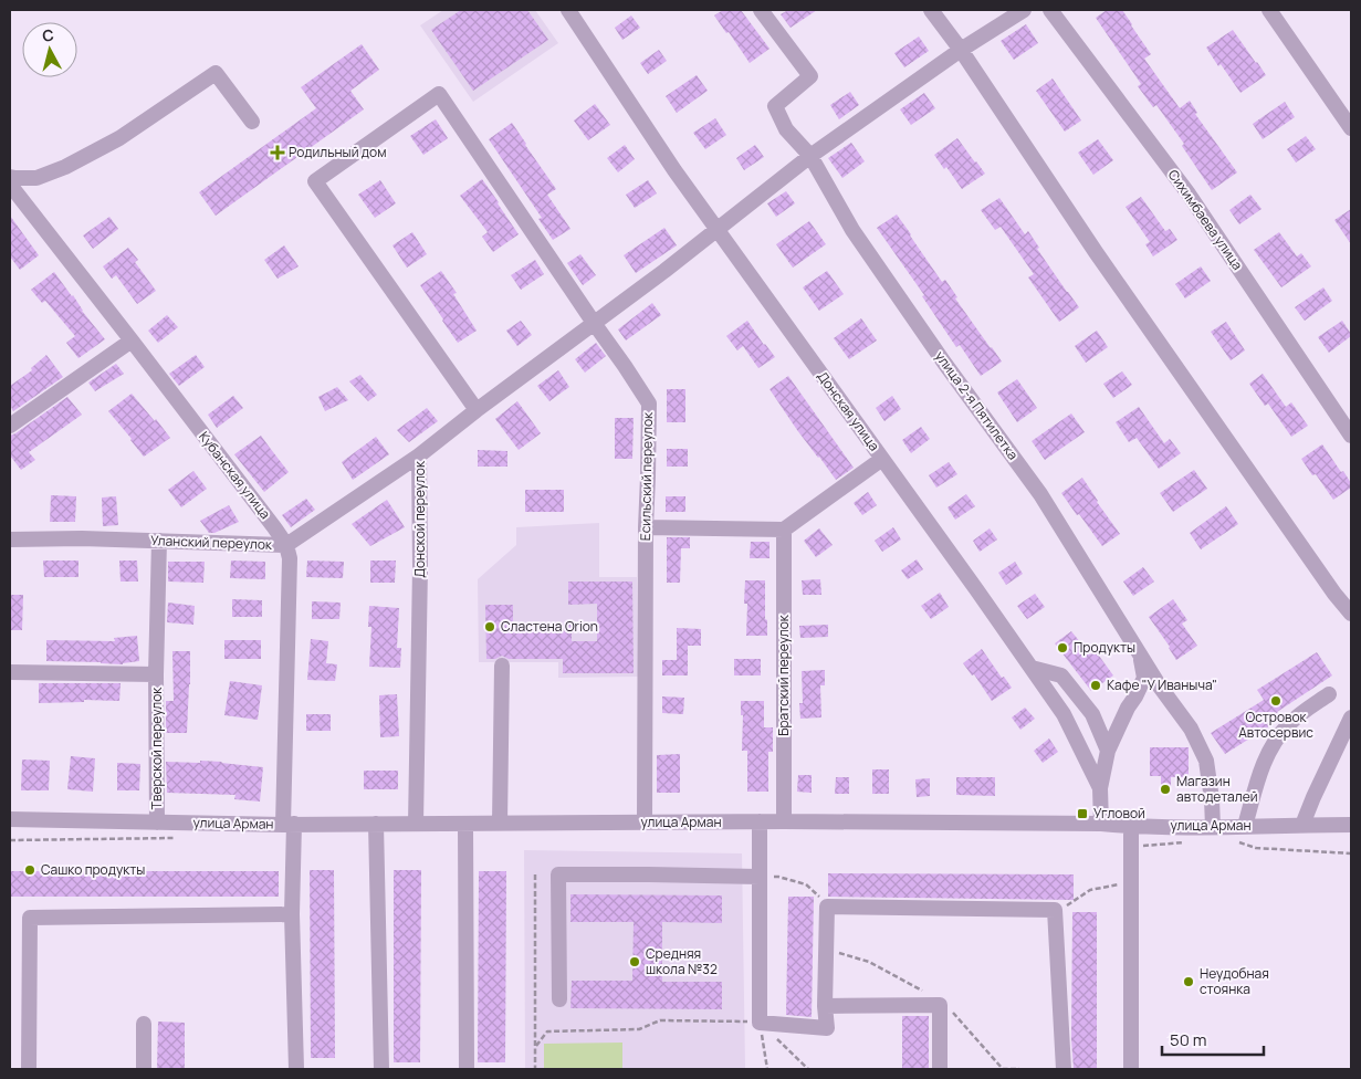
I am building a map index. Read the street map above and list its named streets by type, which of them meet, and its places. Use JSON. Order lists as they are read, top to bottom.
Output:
{
  "streets": {
    "street": [
      "Сихимбаева улица",
      "улица 2-я Пятилетка",
      "Донская улица",
      "Кубанская улица",
      "Есильский переулок",
      "Донской переулок",
      "Уланский переулок",
      "Братский переулок",
      "Тверской переулок",
      "улица Арман"
    ]
  },
  "crossings": [
    ["улица 2-я Пятилетка", "Донской переулок"],
    ["улица 2-я Пятилетка", "улица Арман"],
    ["Донская улица", "Донской переулок"],
    ["Донская улица", "улица Арман"],
    ["Кубанская улица", "Уланский переулок"],
    ["Есильский переулок", "Донской переулок"],
    ["Есильский переулок", "улица Арман"],
    ["Донской переулок", "Уланский переулок"],
    ["Донской переулок", "улица Арман"],
    ["Уланский переулок", "Тверской переулок"],
    ["Братский переулок", "улица Арман"],
    ["Тверской переулок", "улица Арман"]
  ],
  "places": {
    "health": ["Родильный дом"],
    "other": [
      "Сластена Orion",
      "Продукты",
      "Кафе \"У Иваныча\"",
      "Островок Автосервис",
      "Магазин автодеталей",
      "Сашко продукты",
      "Средняя школа №32",
      "Неудобная стоянка"
    ],
    "transit": ["Угловой"]
  },
  "scale_bar": "50 m",
  "north": "top"
}
